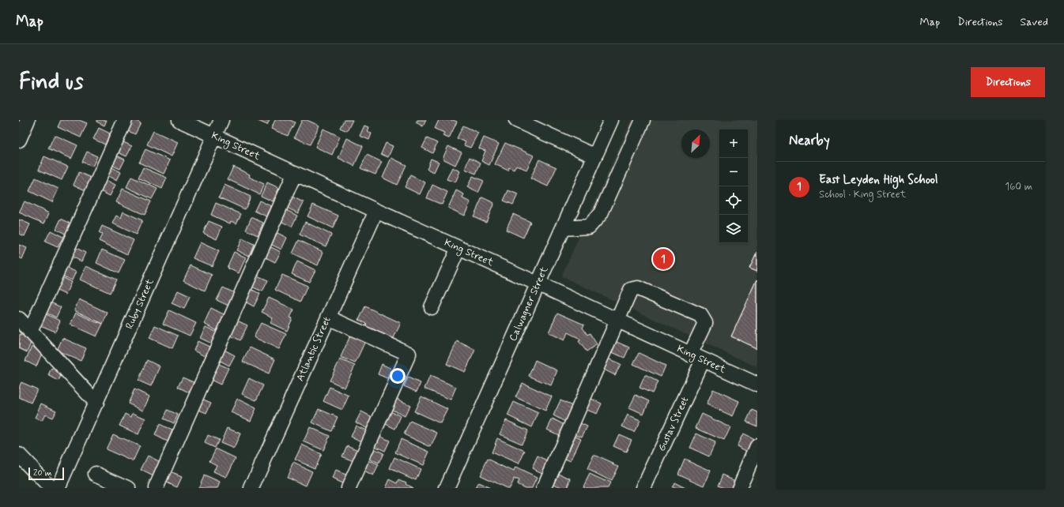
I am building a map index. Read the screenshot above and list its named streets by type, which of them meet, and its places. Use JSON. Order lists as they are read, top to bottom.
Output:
{
  "streets": {
    "street": [
      "King Street",
      "Ruby Street",
      "Calwagner Street",
      "Atlantic Street",
      "Gustav Street"
    ]
  },
  "crossings": [
    ["King Street", "Ruby Street"],
    ["King Street", "Calwagner Street"],
    ["King Street", "Atlantic Street"],
    ["King Street", "Gustav Street"]
  ],
  "scale_bar": "20 m",
  "north": "top right",
  "page": {
    "header": "Map",
    "nav": ["Map", "Directions", "Saved"],
    "buttons": "Directions",
    "title": "Find us",
    "heading": "Nearby",
    "map_buttons": ["+", "−"],
    "list": [
      {
        "mark": "1",
        "name": "East Leyden High School",
        "note": "School · King Street",
        "value": "160 m"
      }
    ],
    "pins": "1",
    "scale": "20 m"
  }
}
